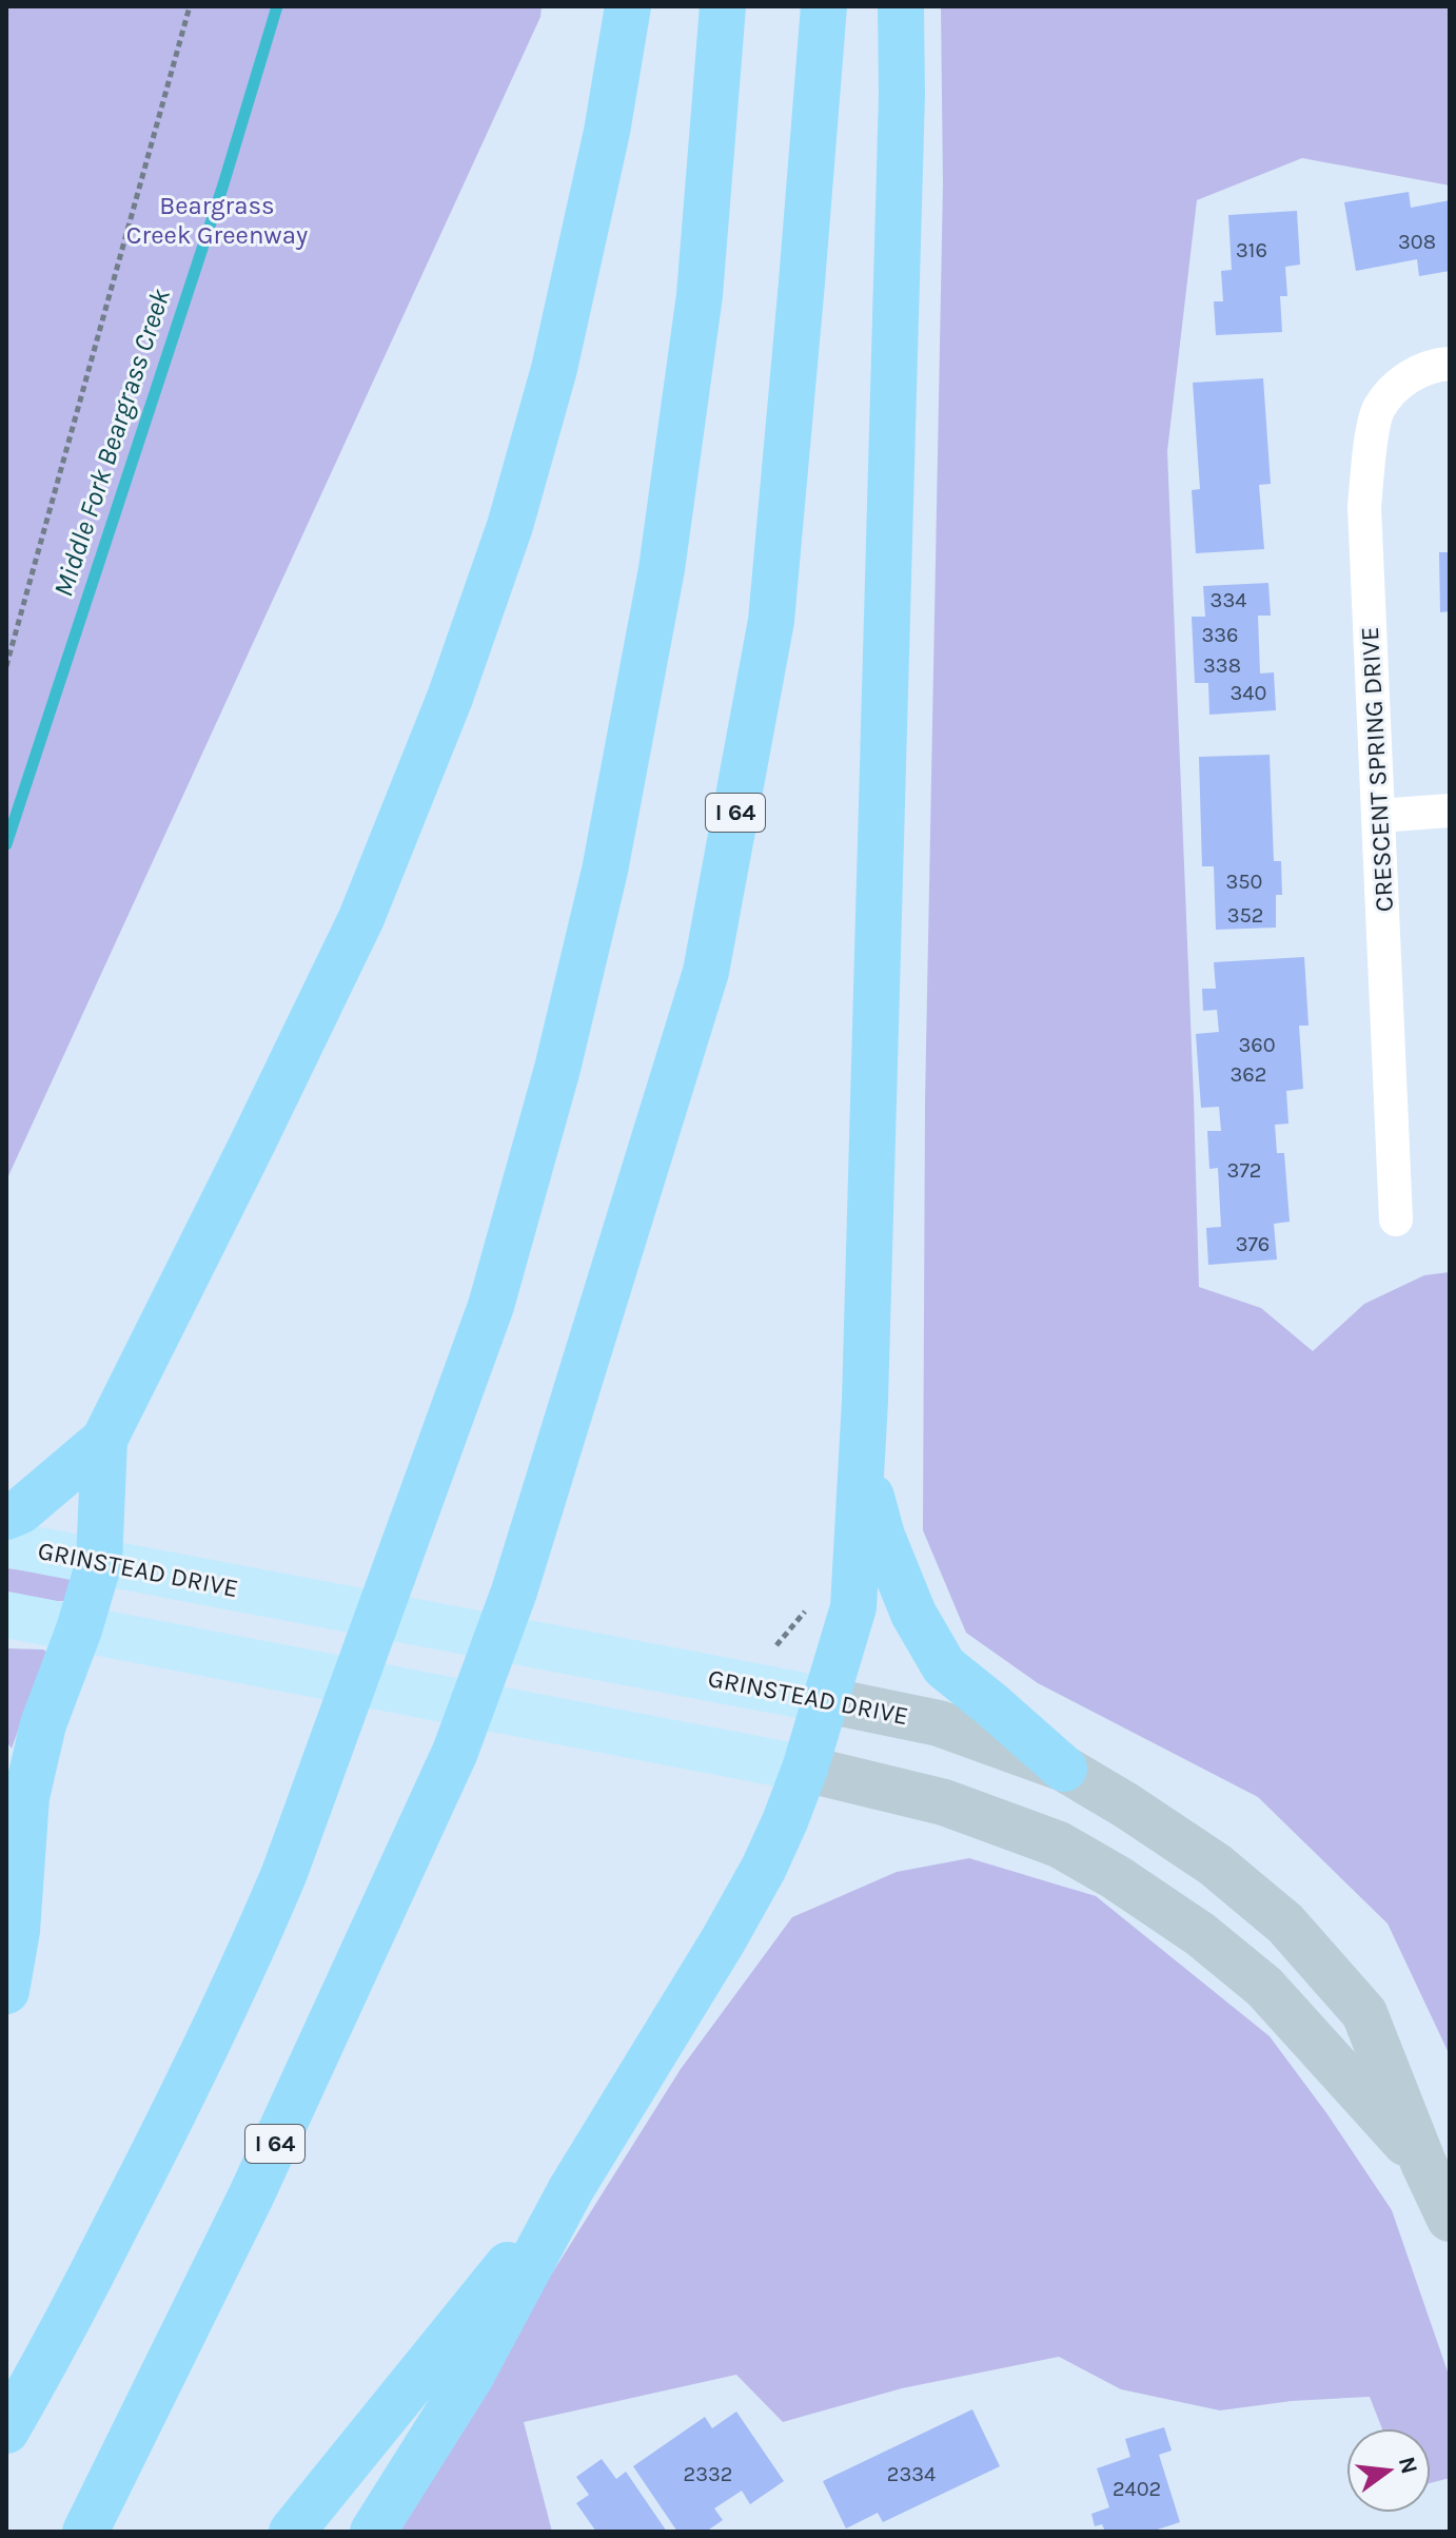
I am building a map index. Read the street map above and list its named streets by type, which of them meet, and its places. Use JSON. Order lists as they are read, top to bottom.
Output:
{
  "streets": {
    "highway": ["I 64"],
    "main road": ["GRINSTEAD DRIVE"],
    "street": ["CRESCENT SPRING DRIVE"]
  },
  "water": ["Middle Fork Beargrass Creek"],
  "parks": ["Beargrass Creek Greenway"],
  "house_numbers": [
    "308",
    "316",
    "334",
    "336",
    "338",
    "340",
    "350",
    "352",
    "360",
    "362",
    "372",
    "376",
    "2332",
    "2334",
    "2402"
  ],
  "north": "right"
}
